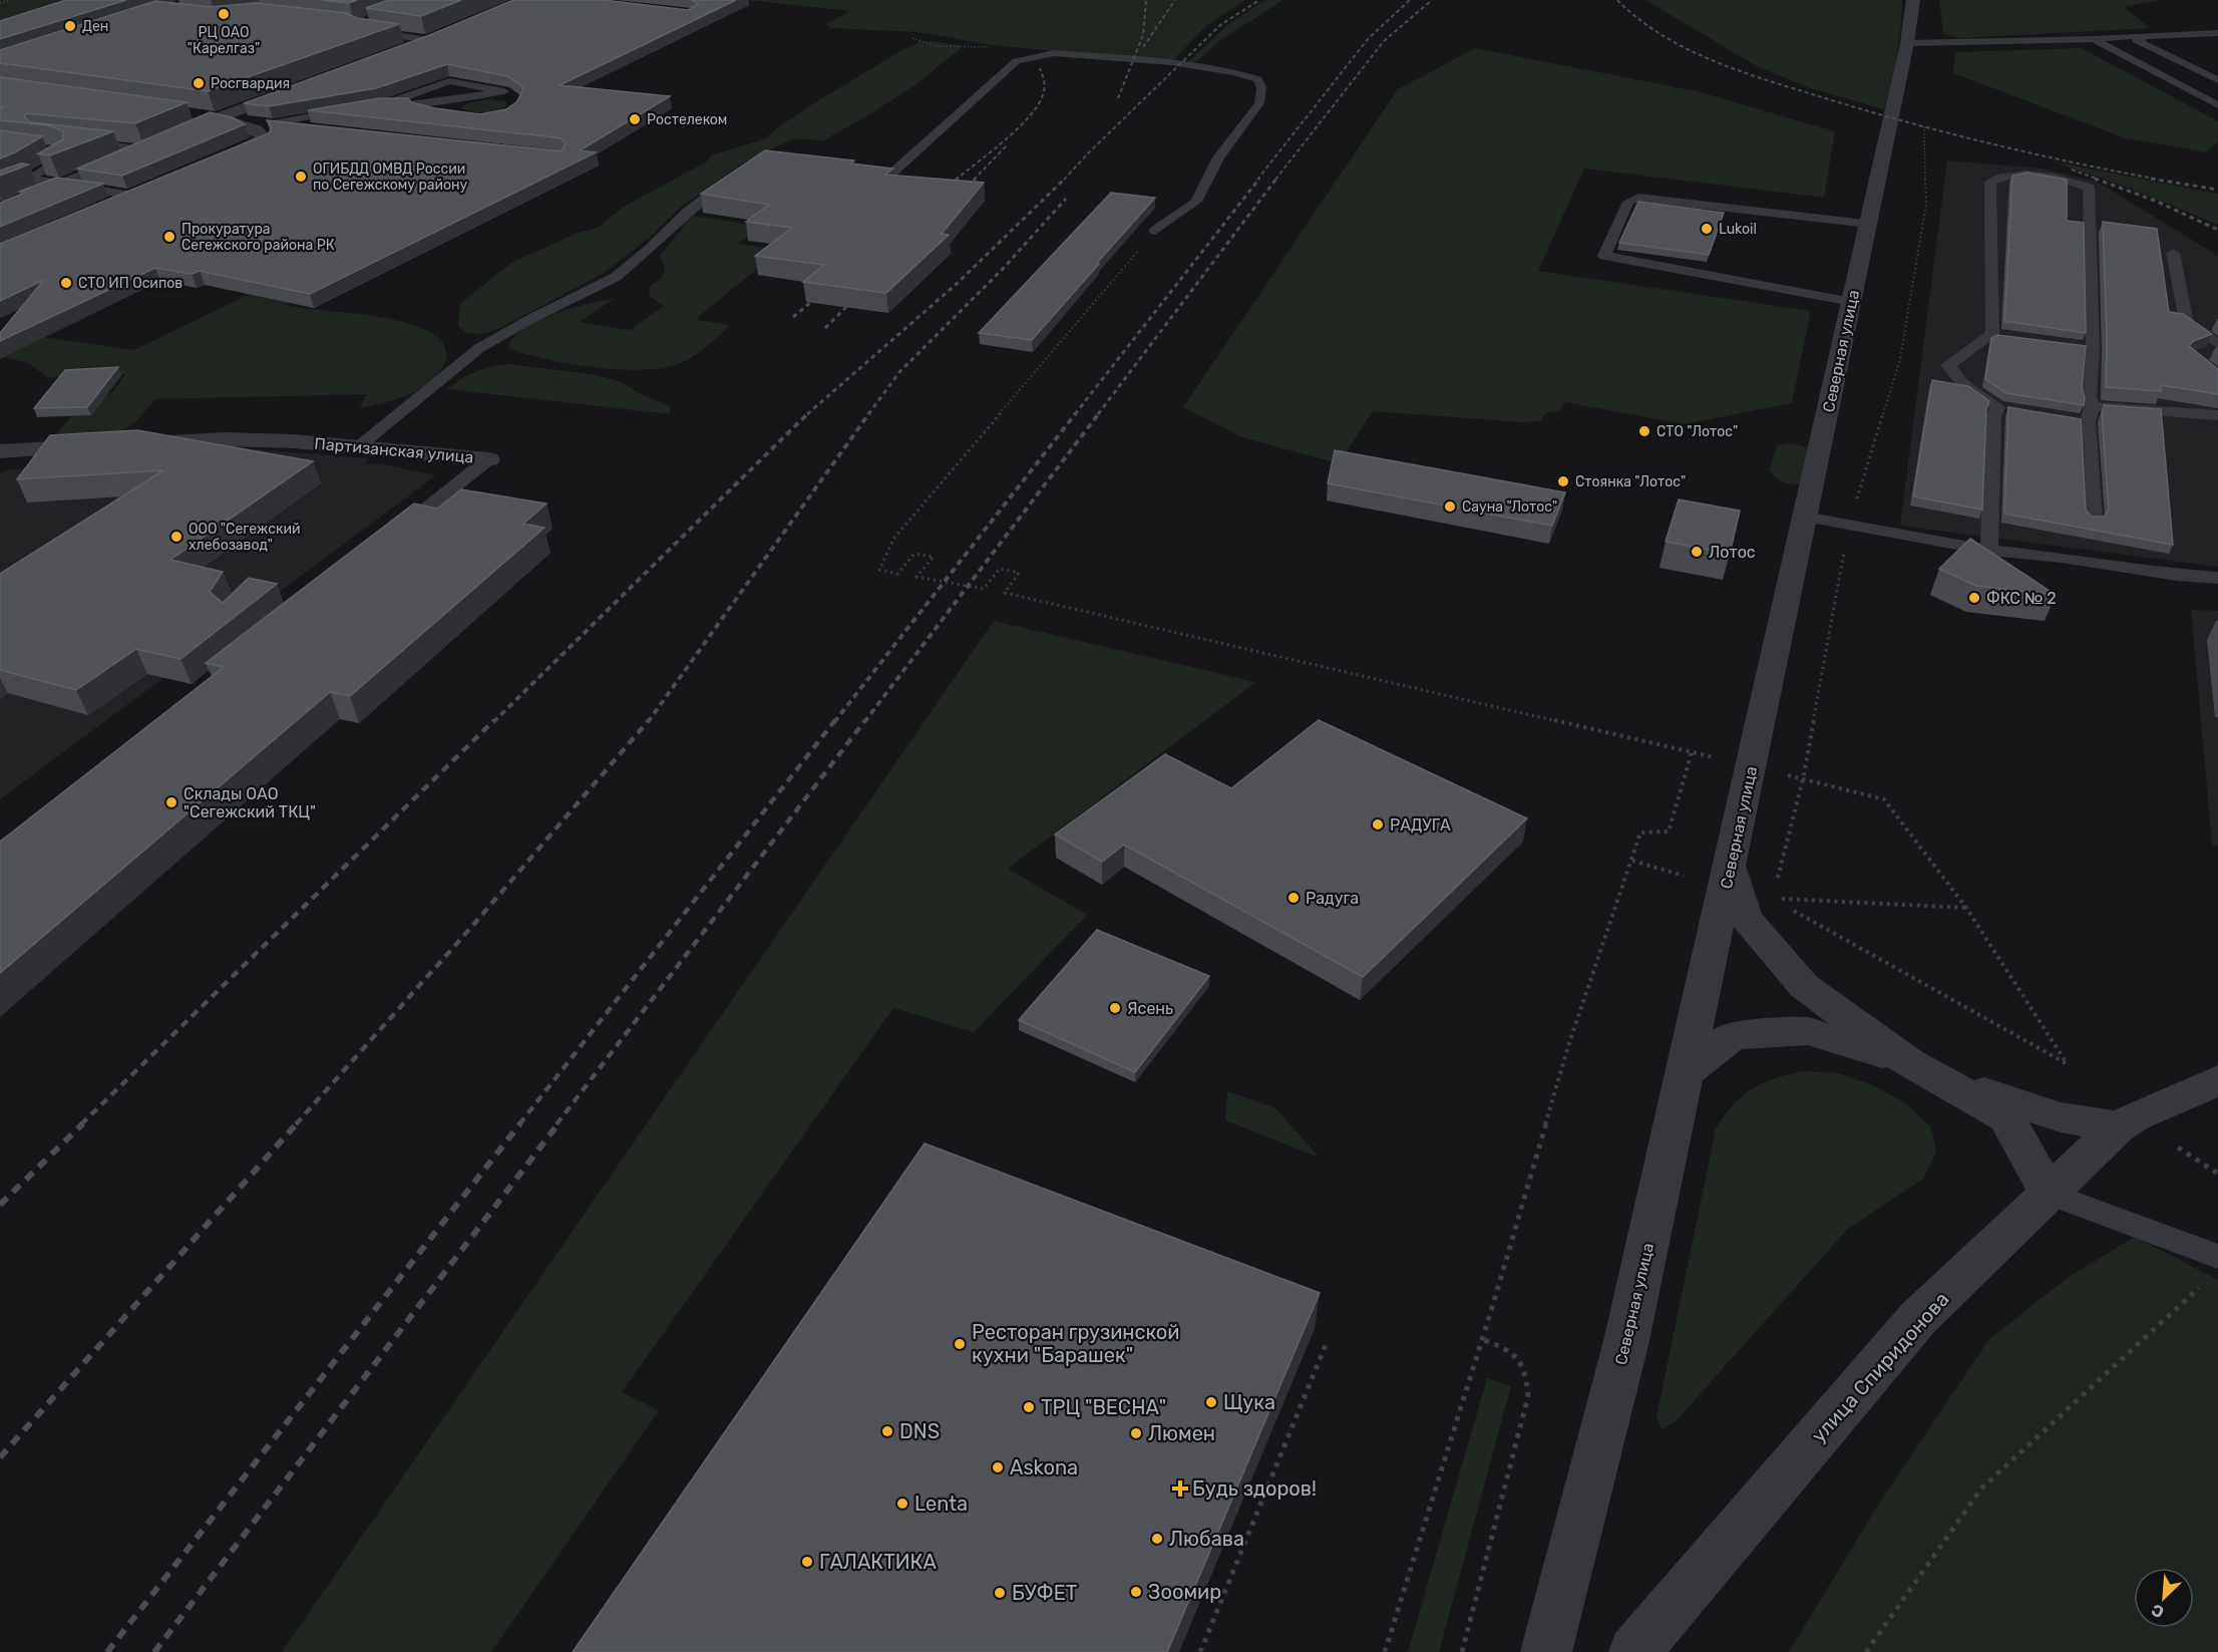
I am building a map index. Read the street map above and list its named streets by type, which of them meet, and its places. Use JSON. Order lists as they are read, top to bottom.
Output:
{
  "streets": {
    "street": ["Северная улица", "Партизанская улица", "улица Спиридонова"]
  },
  "places": {
    "other": [
      "РЦ ОАО \"Карелгаз\"",
      "Ден",
      "Росгвардия",
      "Ростелеком",
      "ОГИБДД ОМВД России по Сегежскому району",
      "Lukoil",
      "Прокуратура Сегежского района РК",
      "СТО ИП Осипов",
      "СТО \"Лотос\"",
      "Стоянка \"Лотос\"",
      "Сауна \"Лотос\"",
      "ООО \"Сегежский хлебозавод\"",
      "Лотос",
      "ФКС № 2",
      "Склады ОАО \"Сегежский ТКЦ\"",
      "РАДУГА",
      "Радуга",
      "Ясень",
      "Ресторан грузинской кухни \"Барашек\"",
      "Щука",
      "ТРЦ \"ВЕСНА\"",
      "DNS",
      "Люмен",
      "Askona",
      "Lenta",
      "Любава",
      "ГАЛАКТИКА",
      "Зоомир",
      "БУФЕТ"
    ],
    "health": ["Будь здоров!"]
  },
  "north": "bottom left"
}
